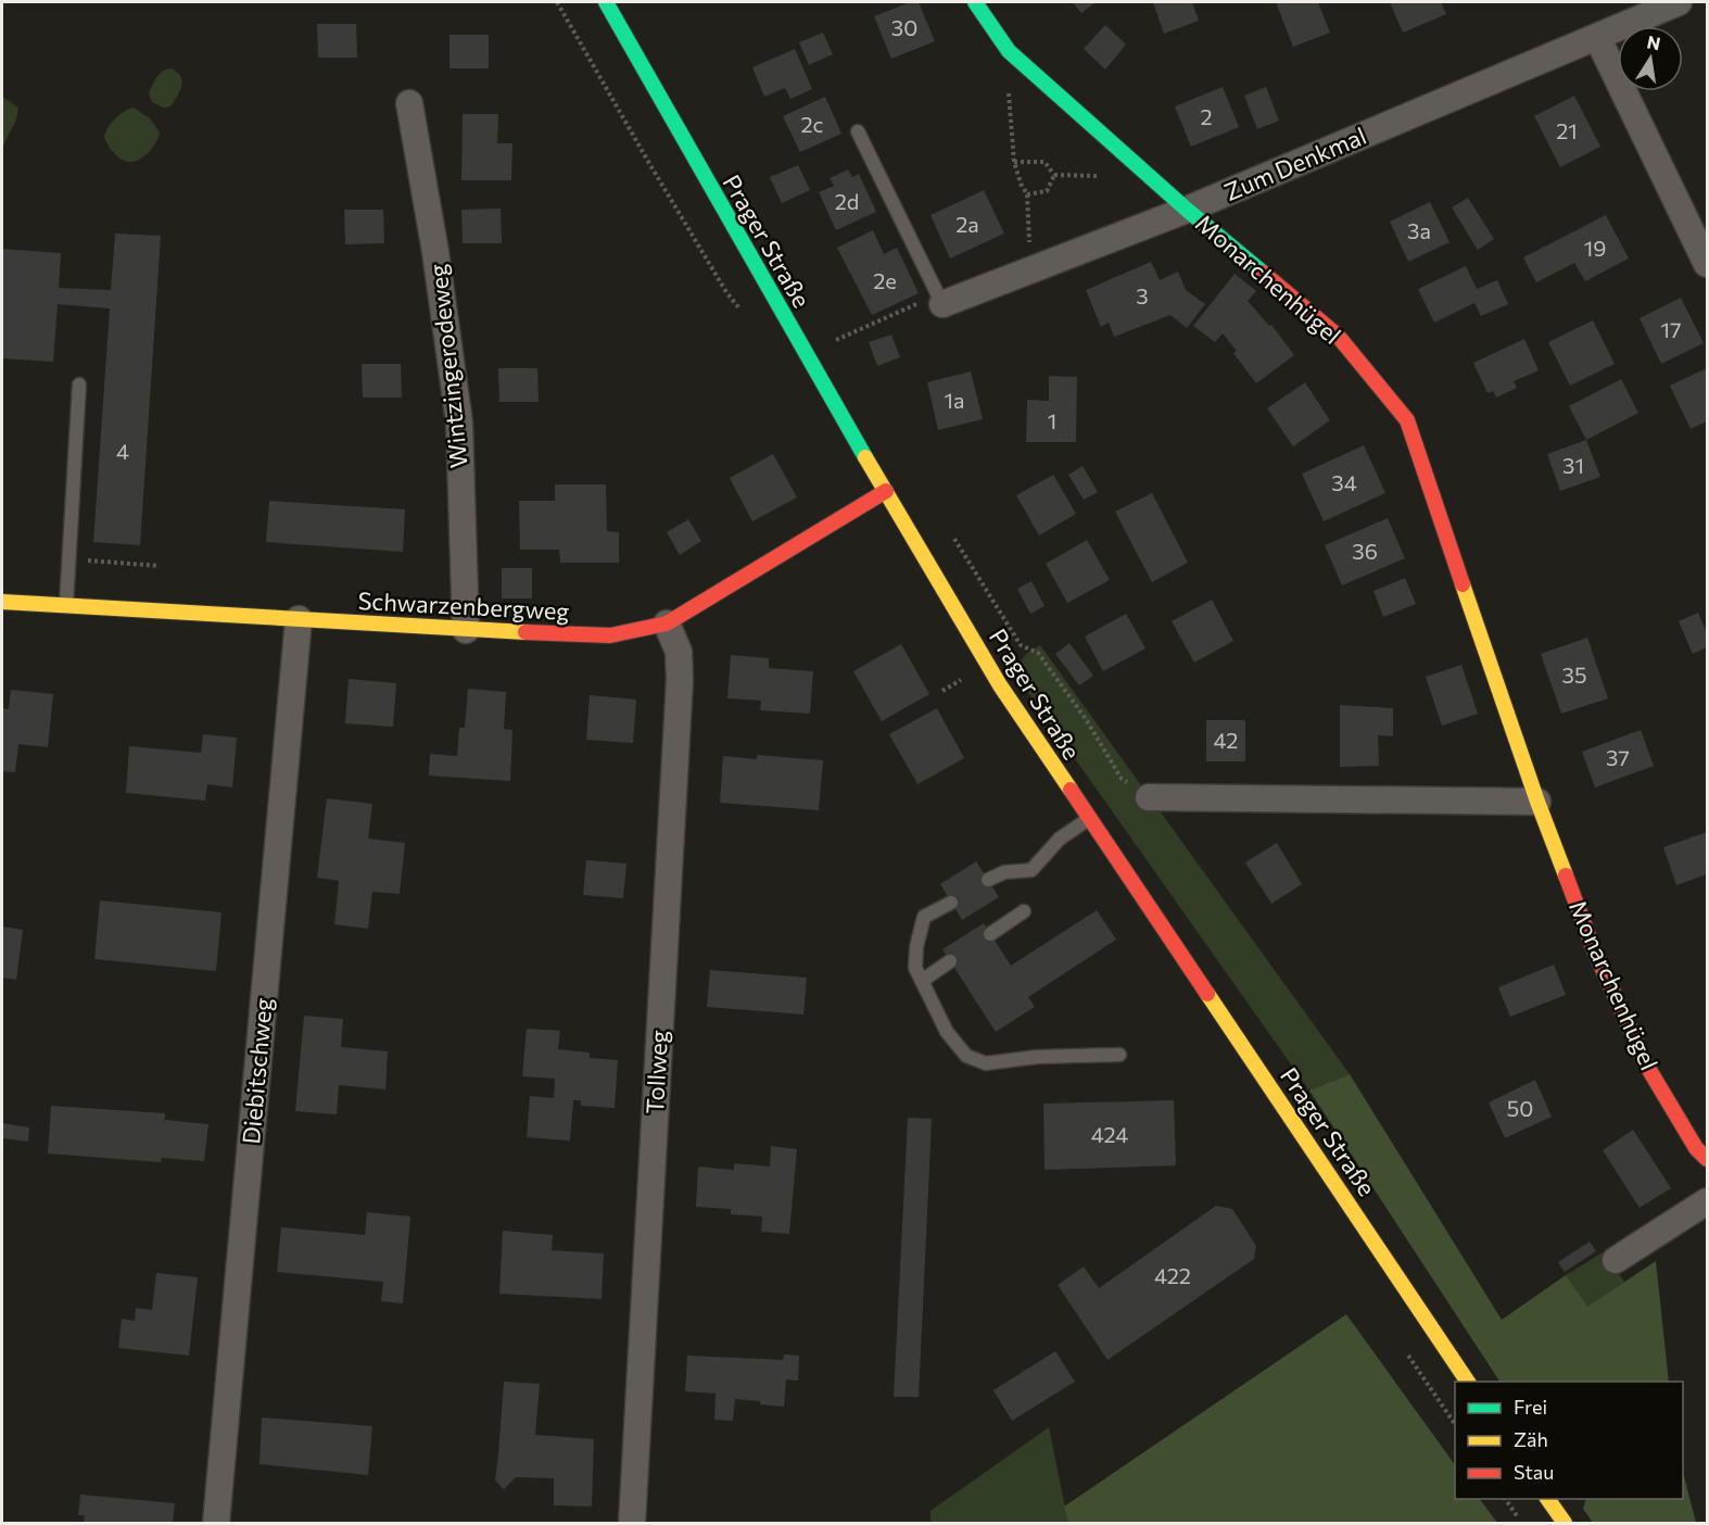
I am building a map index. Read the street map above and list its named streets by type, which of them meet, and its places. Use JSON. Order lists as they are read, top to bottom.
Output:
{
  "streets": {
    "street": [
      "Zum Denkmal",
      "Prager Straße",
      "Monarchenhügel",
      "Wintzingerodeweg",
      "Schwarzenbergweg",
      "Diebitschweg",
      "Tollweg"
    ]
  },
  "crossings": [
    ["Zum Denkmal", "Monarchenhügel"],
    ["Prager Straße", "Schwarzenbergweg"],
    ["Wintzingerodeweg", "Schwarzenbergweg"],
    ["Schwarzenbergweg", "Diebitschweg"],
    ["Schwarzenbergweg", "Tollweg"]
  ],
  "house_numbers": [
    "30",
    "2",
    "2c",
    "21",
    "2d",
    "2a",
    "3a",
    "19",
    "2e",
    "3",
    "17",
    "1a",
    "1",
    "4",
    "31",
    "34",
    "36",
    "35",
    "42",
    "37",
    "50",
    "424",
    "422"
  ],
  "legend": ["Frei", "Zäh", "Stau"],
  "north": "top"
}
